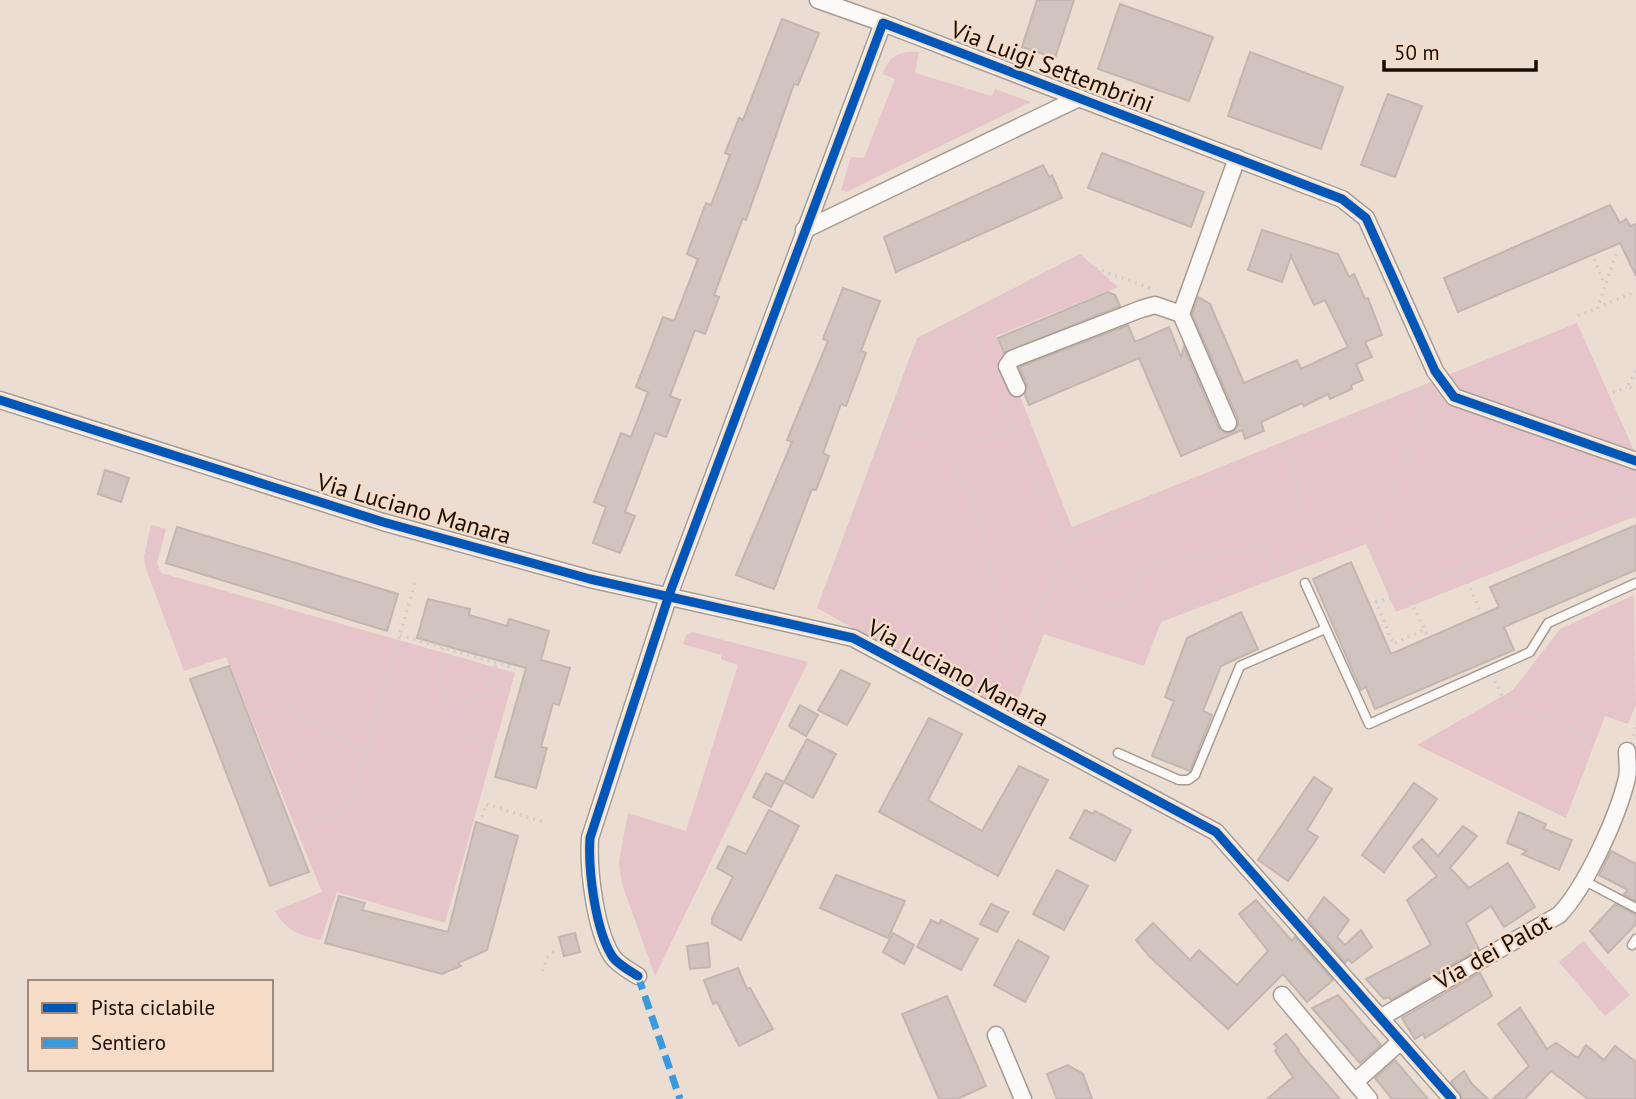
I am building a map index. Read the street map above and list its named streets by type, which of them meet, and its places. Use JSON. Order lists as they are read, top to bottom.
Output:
{
  "streets": {
    "street": ["Via Luigi Settembrini", "Via Luciano Manara", "Via dei Palot"]
  },
  "crossings": [
    ["Via Luciano Manara", "Via dei Palot"]
  ],
  "legend": ["Pista ciclabile", "Sentiero"],
  "scale_bar": "50 m"
}
